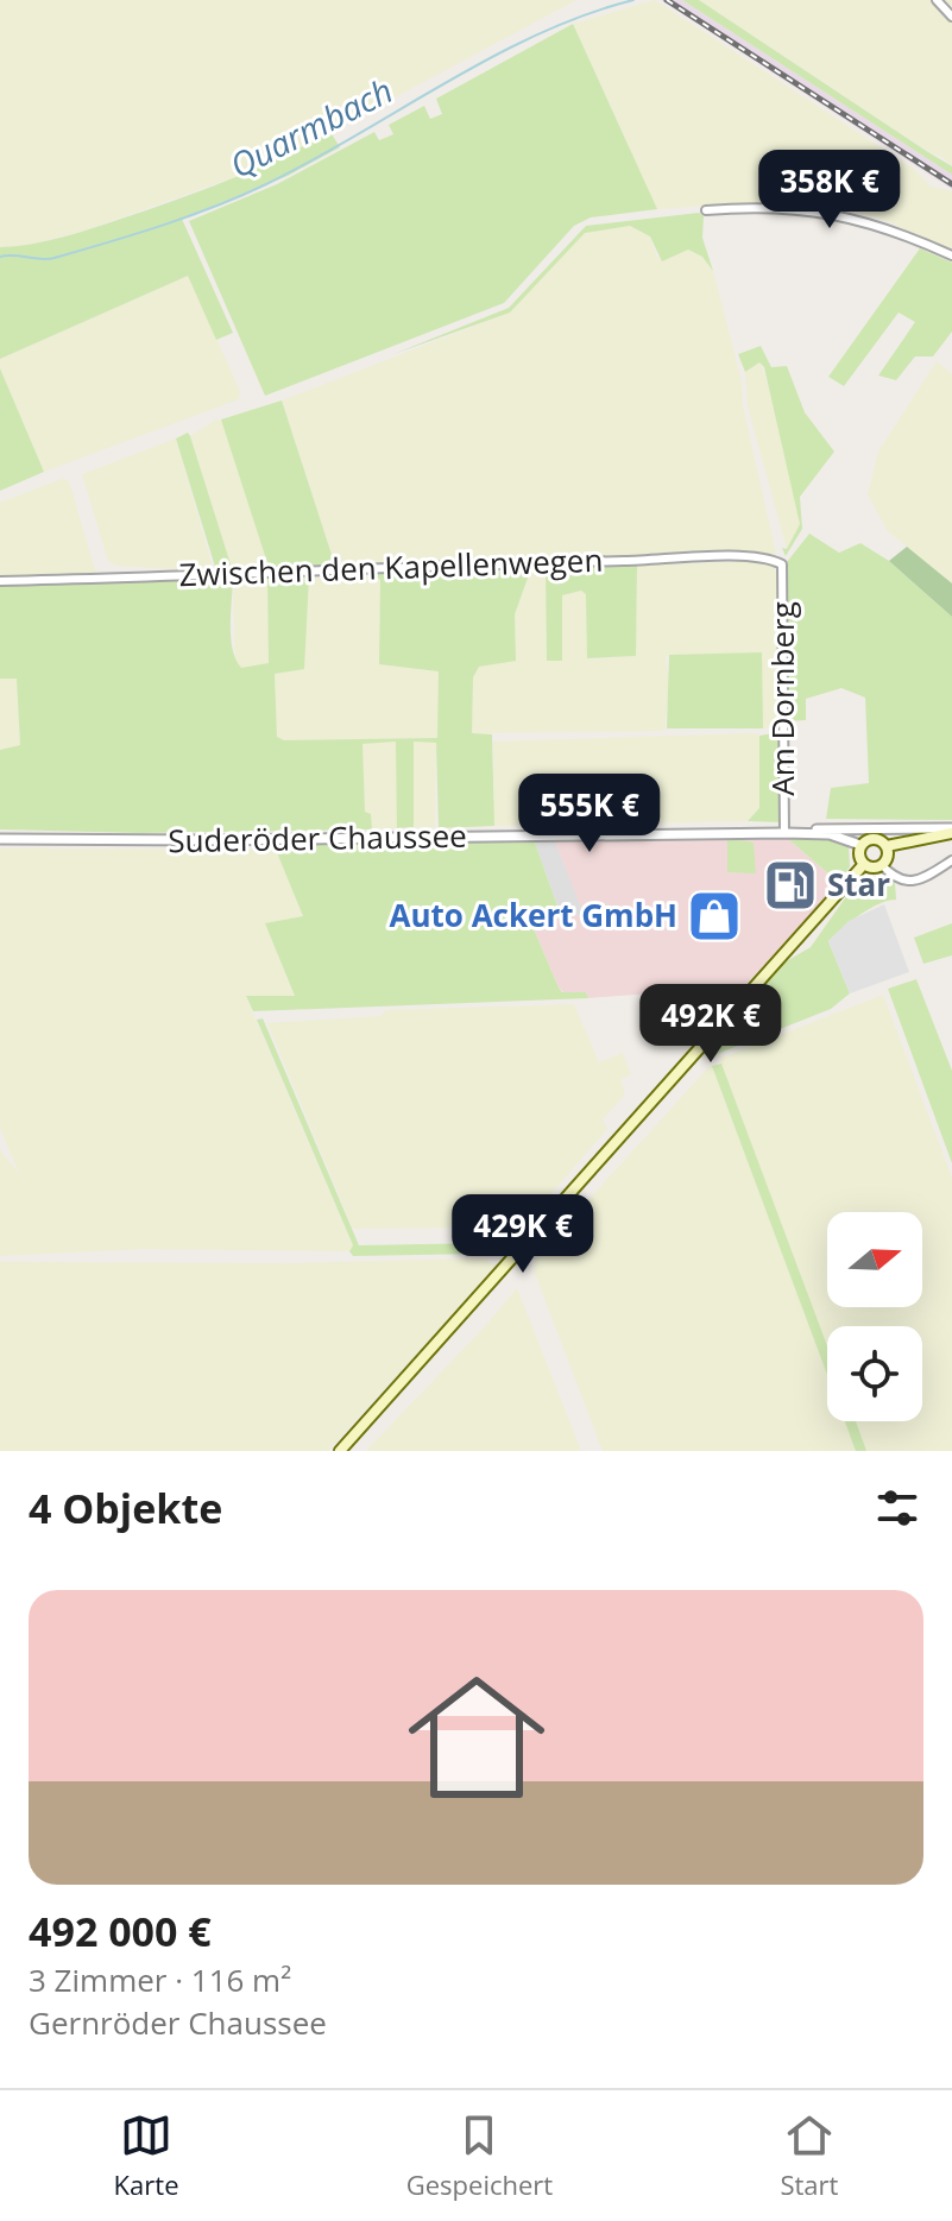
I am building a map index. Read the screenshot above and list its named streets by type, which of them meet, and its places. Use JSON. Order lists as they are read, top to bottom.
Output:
{
  "streets": {
    "street": ["Zwischen den Kapellenwegen", "Am Dornberg", "Suderöder Chaussee"]
  },
  "crossings": [
    ["Zwischen den Kapellenwegen", "Am Dornberg"],
    ["Am Dornberg", "Suderöder Chaussee"]
  ],
  "water": ["Quarmbach"],
  "places": {
    "fuel station": ["Star"],
    "shop": ["Auto Ackert GmbH"]
  },
  "north": "right",
  "page": {
    "price": [
      "358K €",
      "555K €",
      "492K €",
      "429K €"
    ],
    "heading": "4 Objekte",
    "list": [
      {
        "name": "492 000 €",
        "note": "3 Zimmer · 116 m² · Gernröder Chaussee"
      }
    ],
    "tabs": ["Karte", "Gespeichert", "Start"]
  }
}
